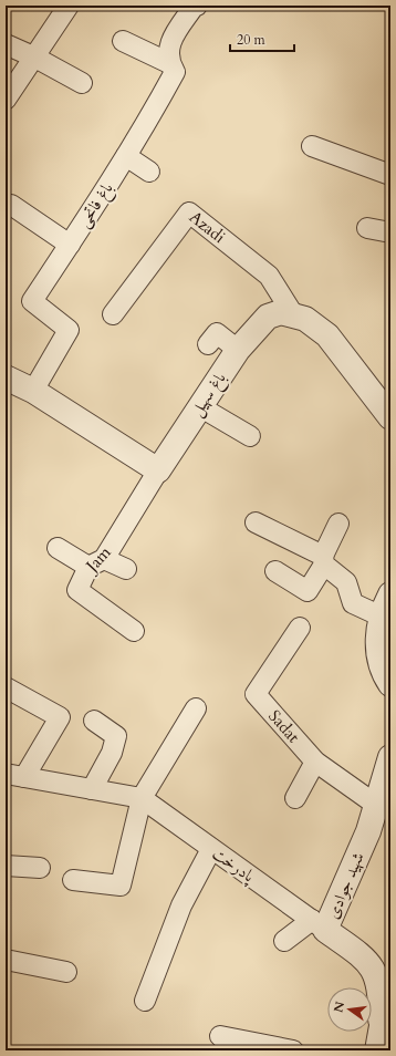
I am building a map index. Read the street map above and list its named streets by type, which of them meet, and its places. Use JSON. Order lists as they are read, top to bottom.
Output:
{
  "streets": {
    "street": [
      "باغ فاتحی",
      "Azadi",
      "باغ سهیل",
      "Jam",
      "Sadat",
      "پادرخت",
      "شهید جوادی"
    ]
  },
  "crossings": [
    ["Azadi", "باغ سهیل"],
    ["باغ سهیل", "Jam"],
    ["Sadat", "شهید جوادی"],
    ["پادرخت", "شهید جوادی"]
  ],
  "scale_bar": "20 m",
  "north": "left"
}
